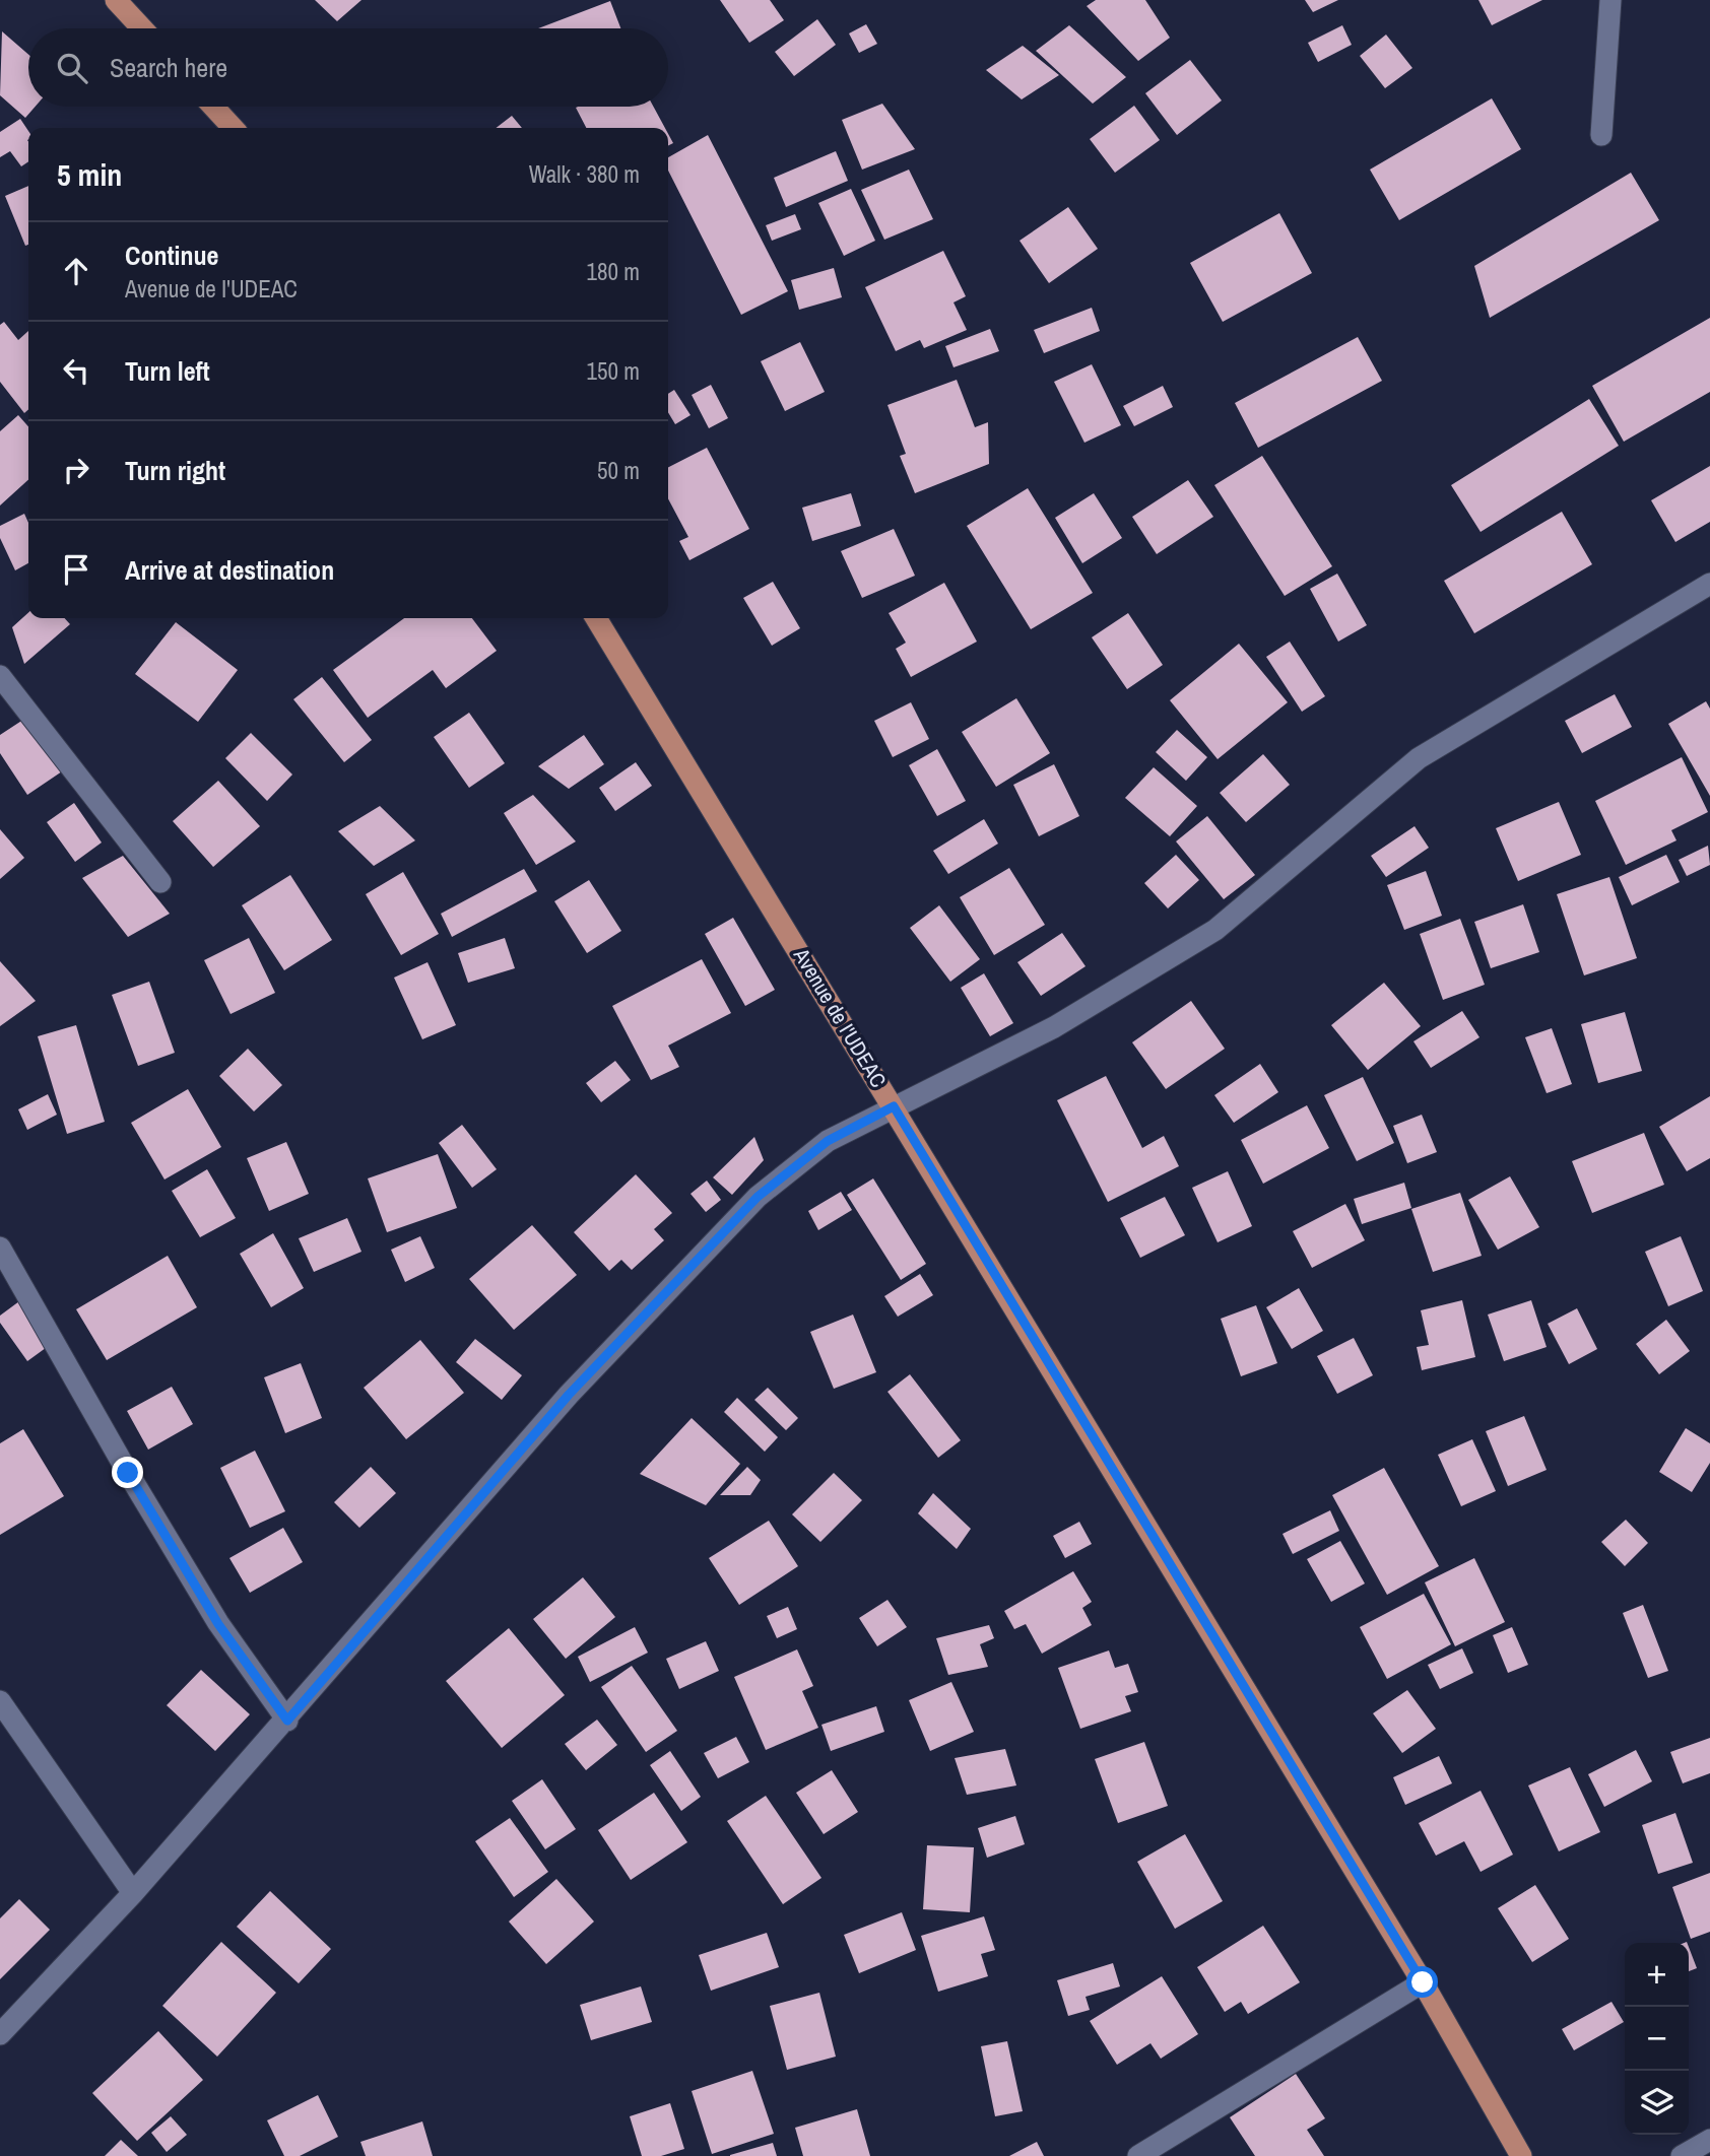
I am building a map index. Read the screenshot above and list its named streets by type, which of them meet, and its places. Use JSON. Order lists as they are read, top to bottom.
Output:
{
  "streets": {
    "main road": ["Avenue de I'UDEAC"]
  },
  "page": {
    "search": "Search here",
    "heading": ["5 min", "Walk · 380 m"],
    "list": [
      ["Continue", "Avenue de I'UDEAC", "180 m"],
      ["Turn left", "150 m"],
      ["Turn right", "50 m"],
      "Arrive at destination"
    ],
    "map_buttons": ["+", "−"]
  }
}
